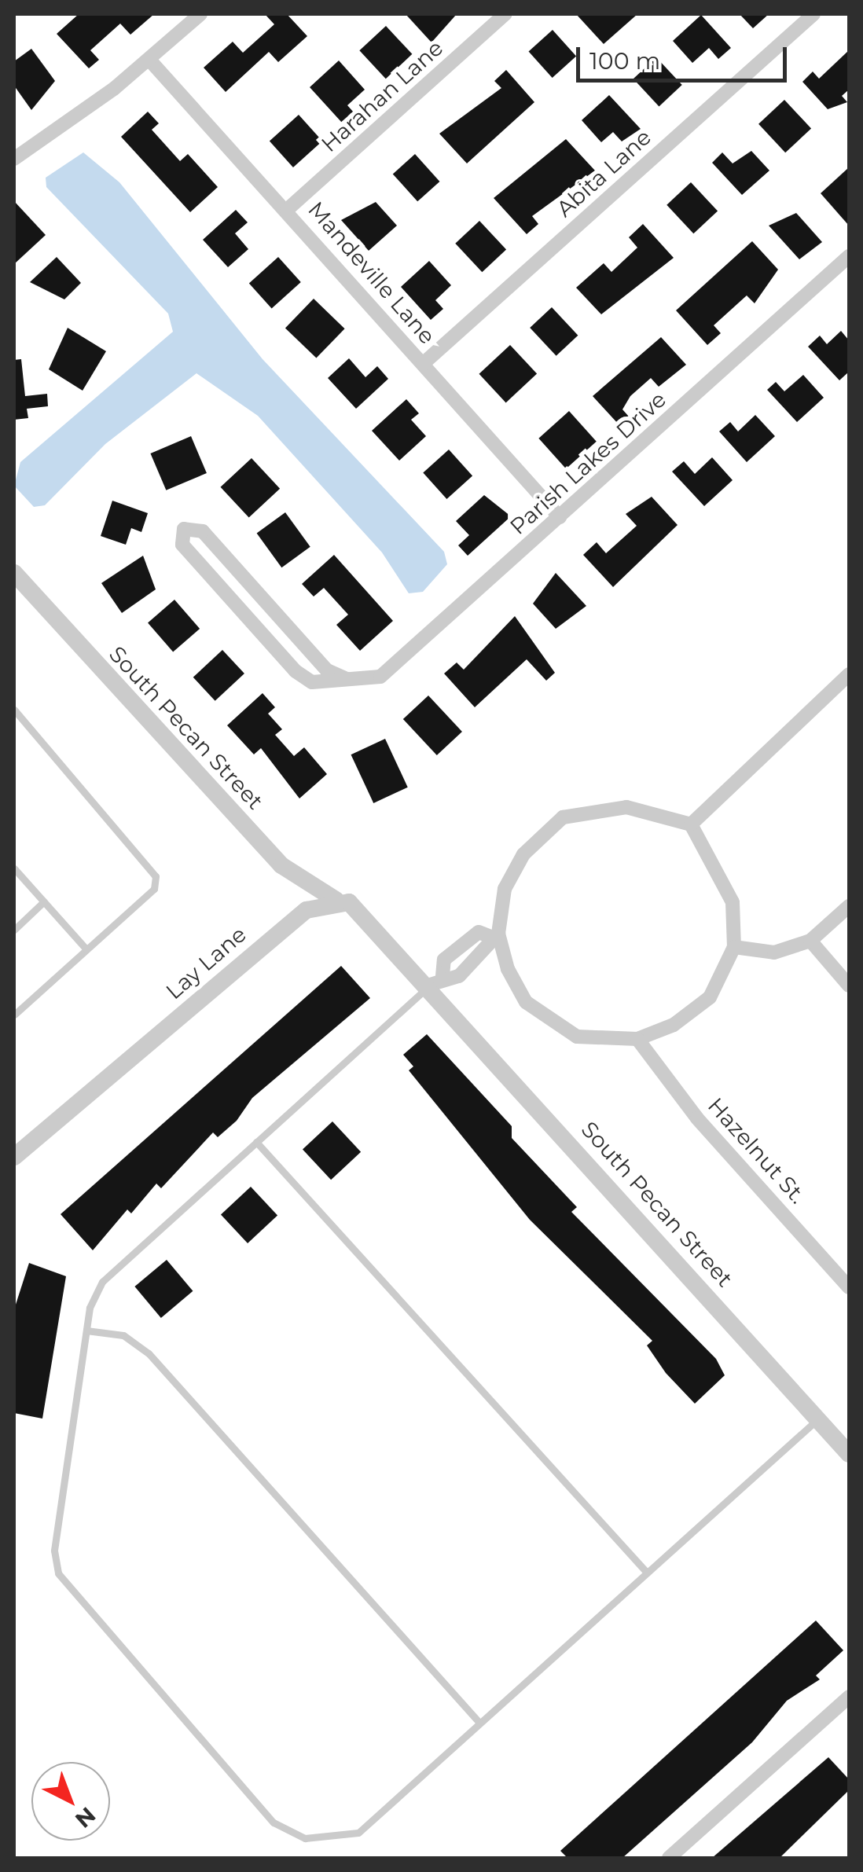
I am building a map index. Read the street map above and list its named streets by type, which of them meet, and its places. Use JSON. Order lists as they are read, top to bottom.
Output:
{
  "streets": {
    "street": [
      "Harahan Lane",
      "Abita Lane",
      "Mandeville Lane",
      "Parish Lakes Drive",
      "South Pecan Street",
      "Lay Lane",
      "Hazelnut St."
    ]
  },
  "crossings": [
    ["Harahan Lane", "Mandeville Lane"],
    ["Abita Lane", "Mandeville Lane"],
    ["Mandeville Lane", "Parish Lakes Drive"],
    ["South Pecan Street", "Lay Lane"]
  ],
  "scale_bar": "100 m",
  "north": "bottom right"
}
